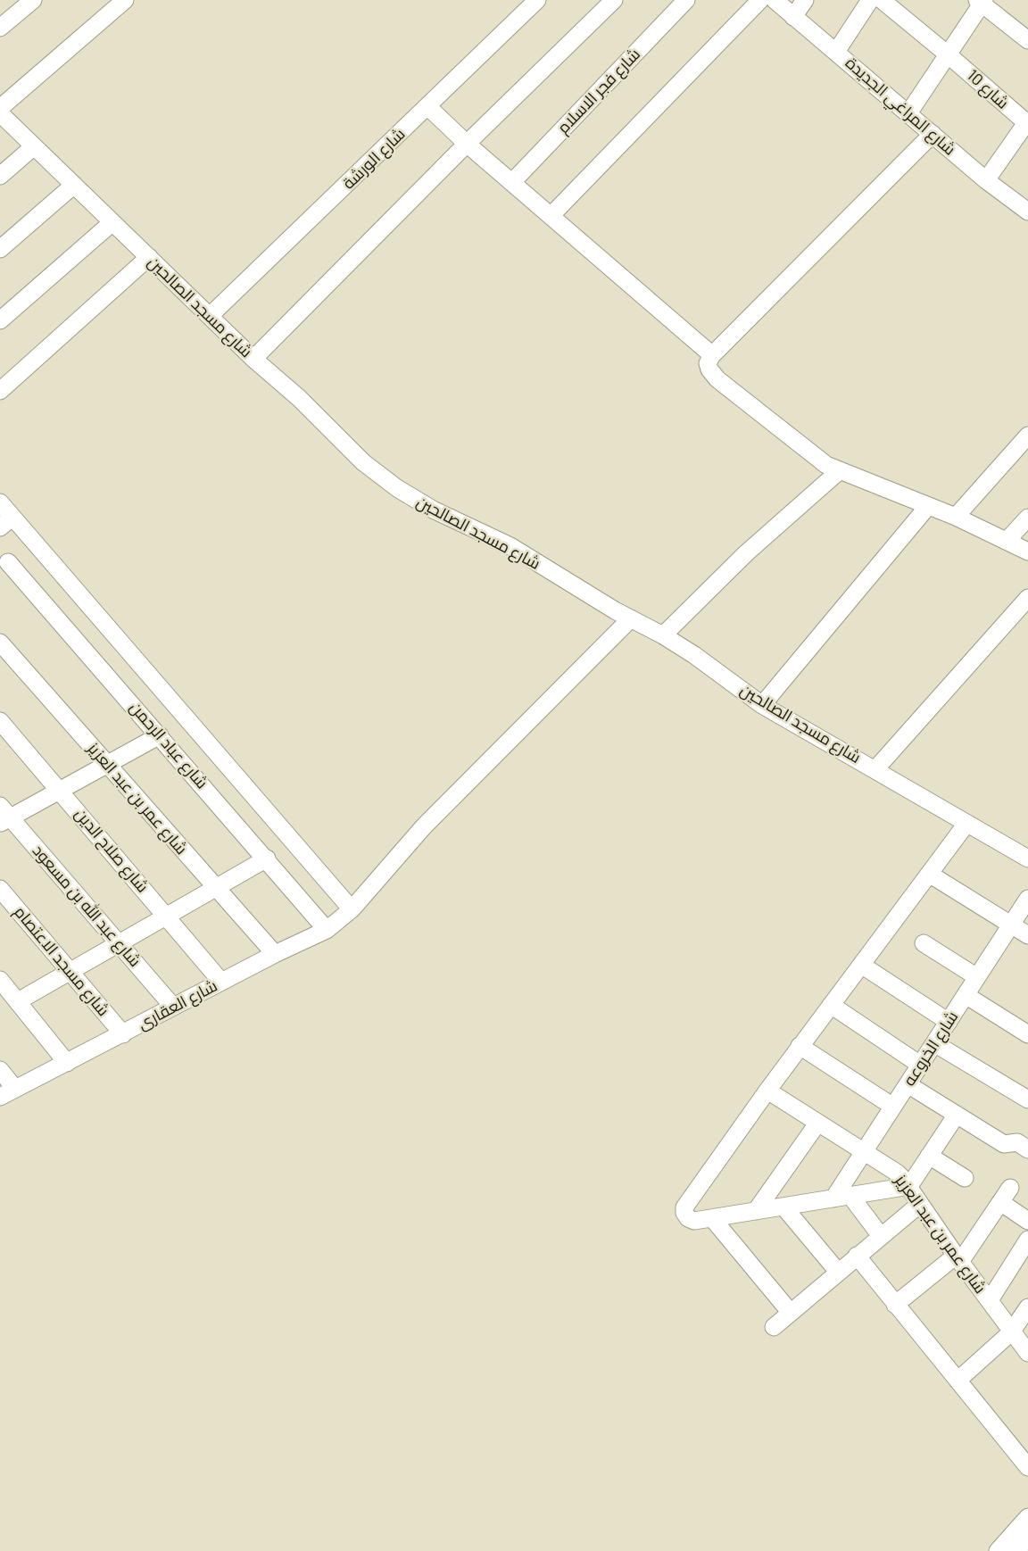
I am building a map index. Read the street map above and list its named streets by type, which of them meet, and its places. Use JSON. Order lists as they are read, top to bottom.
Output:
{
  "streets": {
    "street": [
      "شارع 10",
      "شارع فجر الاسلام",
      "شارع المراغي الجديدة",
      "شارع الورشة",
      "شارع مسجد الصالحين",
      "شارع عباد الرحمن",
      "شارع عمر بن عبد العزيز",
      "شارع صلاح الدين",
      "شارع عبد الله بن مسعود",
      "شارع مسجد الاعتصام",
      "شارع العقارى",
      "شارع الخروعه"
    ]
  },
  "crossings": [
    ["شارع الورشة", "شارع مسجد الصالحين"],
    ["شارع مسجد الصالحين", "شارع العقارى"],
    ["شارع عباد الرحمن", "شارع العقارى"],
    ["شارع عمر بن عبد العزيز", "شارع العقارى"],
    ["شارع عمر بن عبد العزيز", "شارع الخروعه"],
    ["شارع صلاح الدين", "شارع العقارى"],
    ["شارع عبد الله بن مسعود", "شارع العقارى"],
    ["شارع مسجد الاعتصام", "شارع العقارى"]
  ]
}
